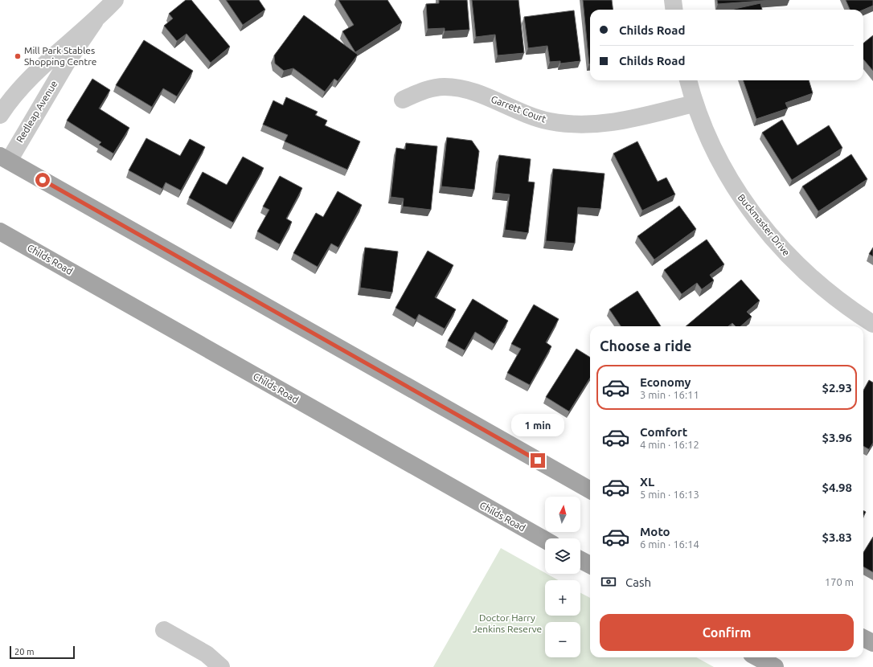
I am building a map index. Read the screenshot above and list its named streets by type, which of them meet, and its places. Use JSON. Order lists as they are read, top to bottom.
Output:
{
  "streets": {
    "main road": ["Childs Road"],
    "street": ["Garrett Court", "Redleap Avenue", "Buckmaster Drive"]
  },
  "crossings": [
    ["Garrett Court", "Buckmaster Drive"]
  ],
  "parks": ["Doctor Harry Jenkins Reserve"],
  "places": ["Mill Park Stables Shopping Centre"],
  "scale_bar": "20 m",
  "north": "top",
  "page": {
    "banner": ["Childs Road", "Childs Road"],
    "heading": "Choose a ride",
    "list": [
      {
        "name": "Economy",
        "note": "3 min · 16:11",
        "value": "$2.93"
      },
      {
        "name": "Comfort",
        "note": "4 min · 16:12",
        "value": "$3.96"
      },
      {
        "name": "XL",
        "note": "5 min · 16:13",
        "value": "$4.98"
      },
      {
        "name": "Moto",
        "note": "6 min · 16:14",
        "value": "$3.83"
      }
    ],
    "bubble": "1 min",
    "map_buttons": ["+", "−"],
    "pay": ["Cash", "170 m"],
    "buttons": "Confirm",
    "scale": "20 m"
  }
}
